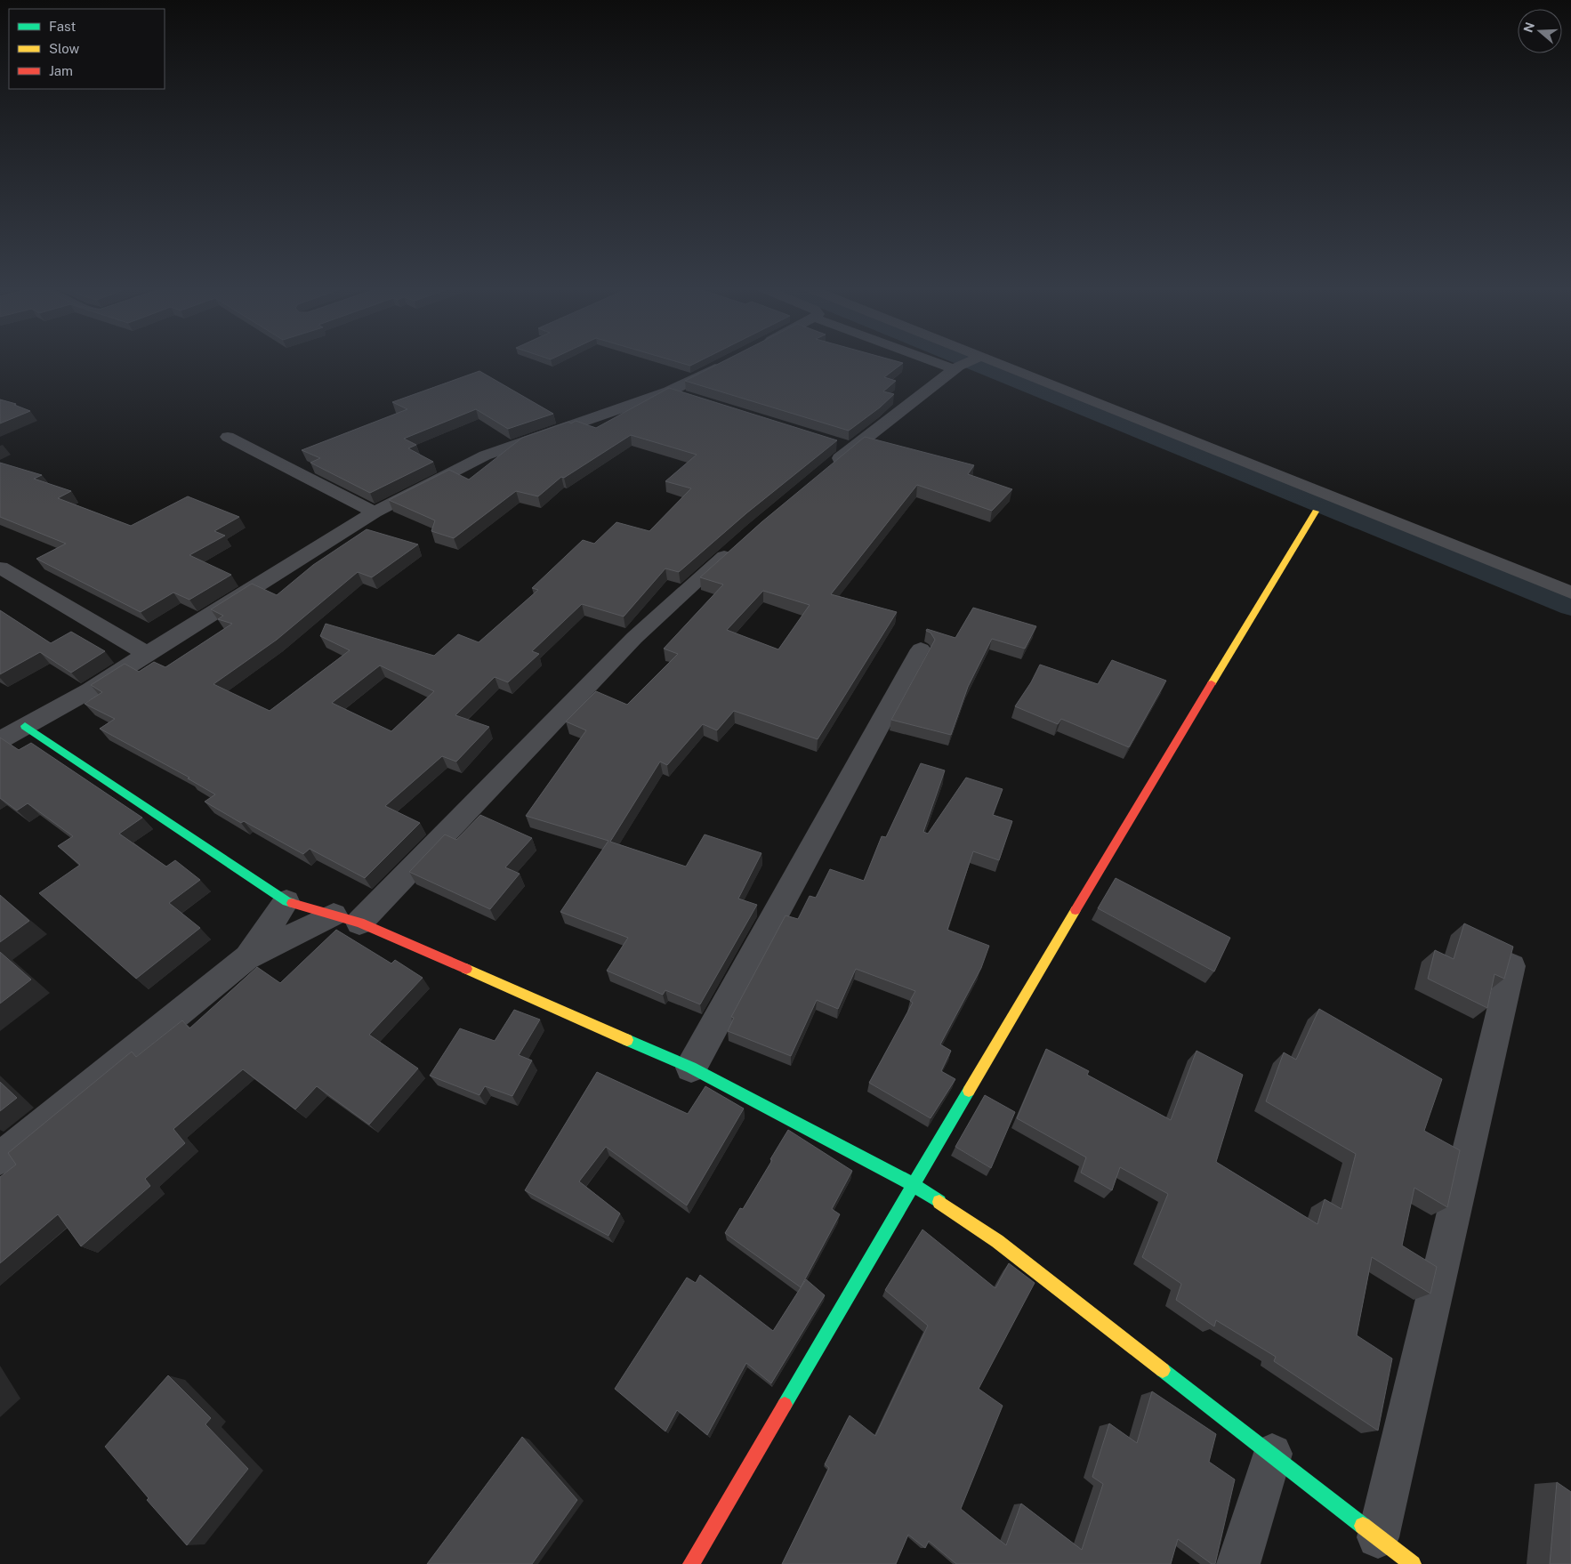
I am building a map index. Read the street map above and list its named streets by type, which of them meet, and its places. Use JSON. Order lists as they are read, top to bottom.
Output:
{
  "legend": ["Fast", "Slow", "Jam"],
  "north": "left"
}
